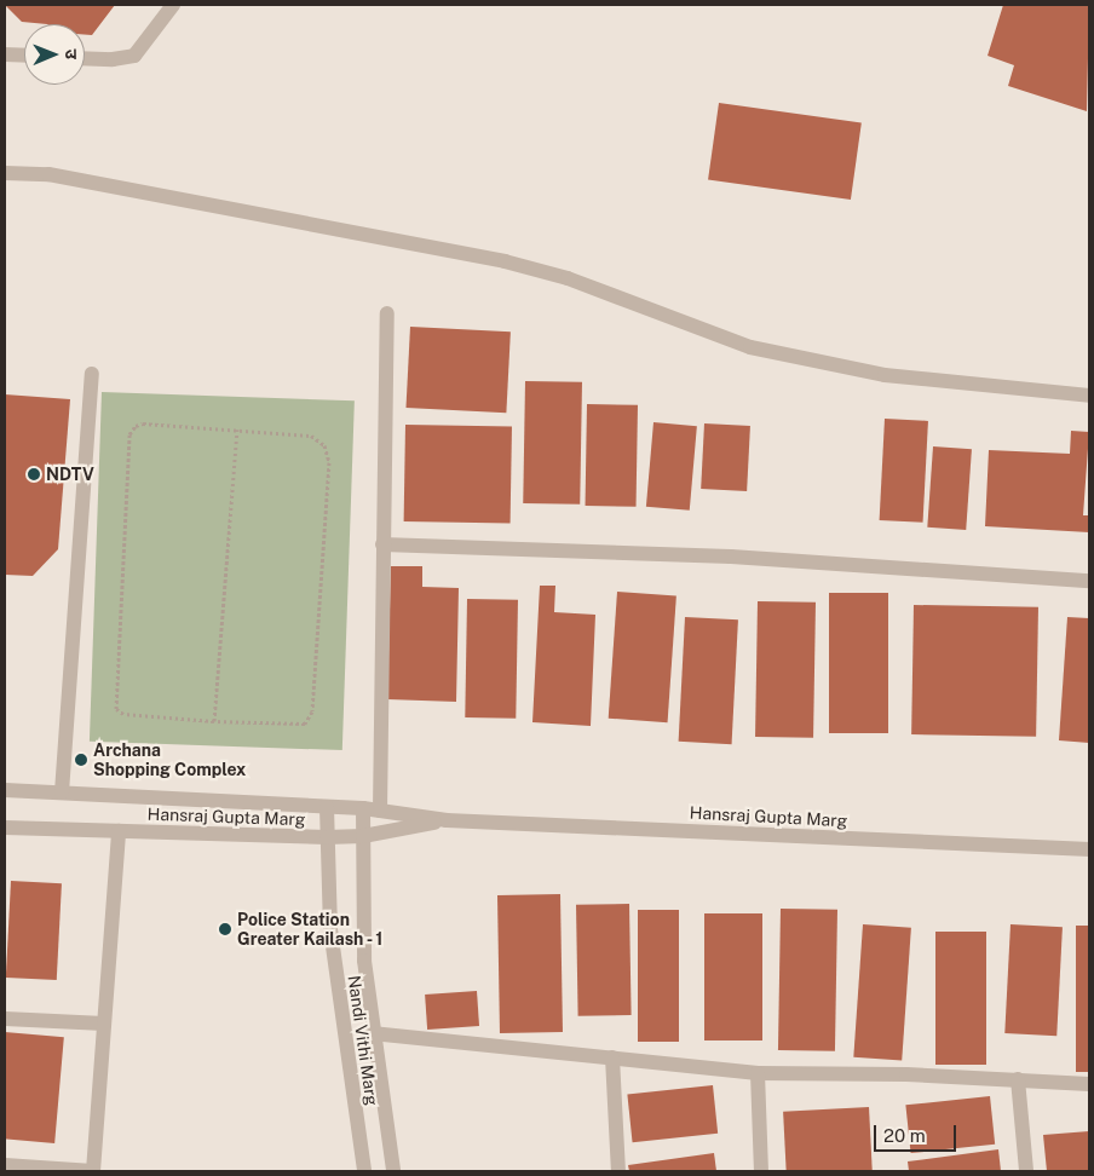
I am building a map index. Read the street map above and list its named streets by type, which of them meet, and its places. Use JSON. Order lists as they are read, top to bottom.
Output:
{
  "streets": {
    "street": ["Hansraj Gupta Marg", "Nandi Vithi Marg"]
  },
  "crossings": [
    ["Hansraj Gupta Marg", "Nandi Vithi Marg"]
  ],
  "places": ["NDTV", "Archana Shopping Complex", "Police Station Greater Kailash - 1"],
  "scale_bar": "20 m",
  "north": "right"
}
